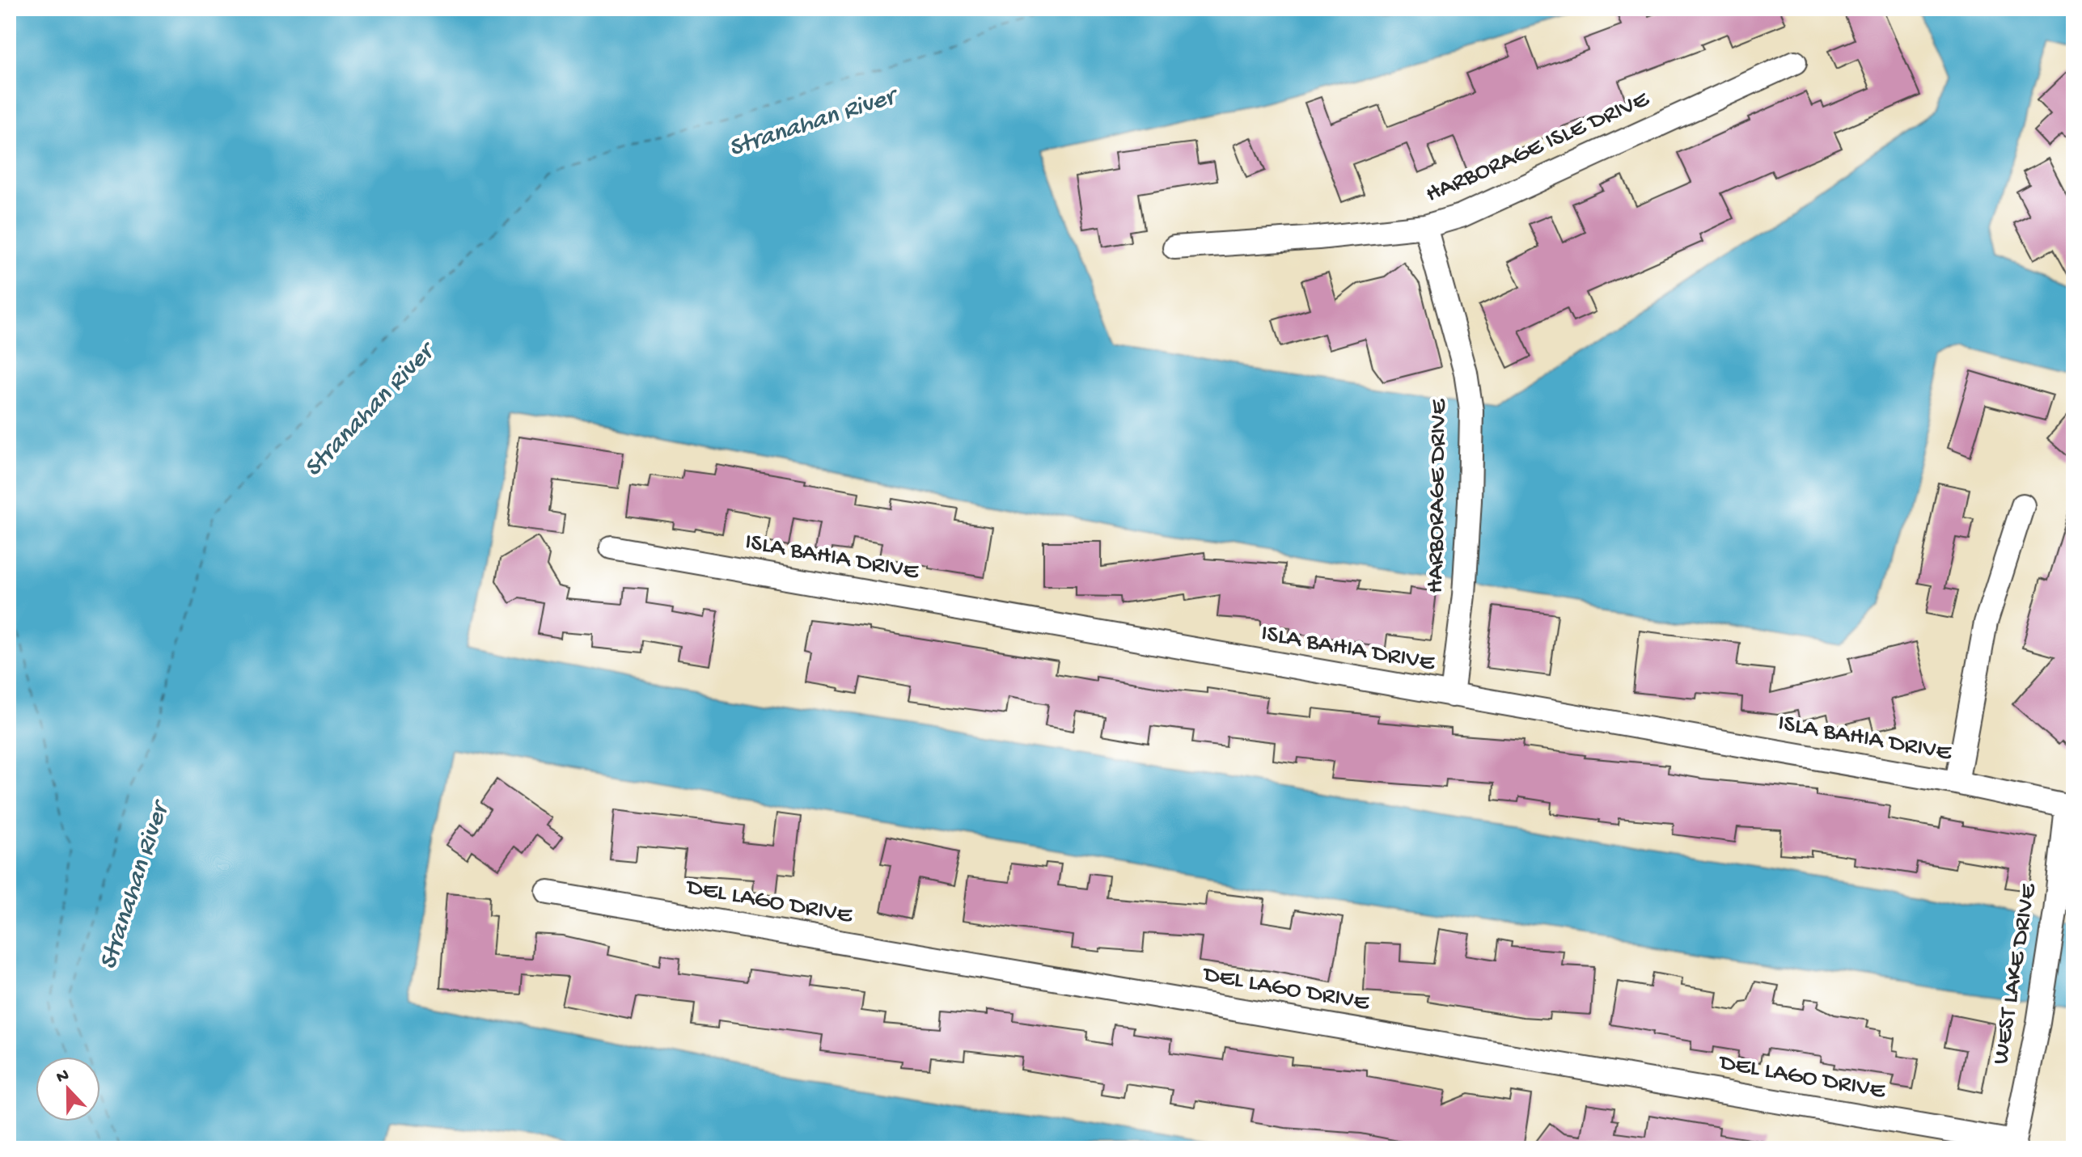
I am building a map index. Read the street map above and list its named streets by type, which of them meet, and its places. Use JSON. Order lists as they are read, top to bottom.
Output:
{
  "streets": {
    "street": [
      "HARBORAGE ISLE DRIVE",
      "HARBORAGE DRIVE",
      "ISLA BAHIA DRIVE",
      "DEL LAGO DRIVE",
      "WEST LAKE DRIVE"
    ]
  },
  "crossings": [
    ["HARBORAGE ISLE DRIVE", "HARBORAGE DRIVE"],
    ["HARBORAGE DRIVE", "ISLA BAHIA DRIVE"],
    ["ISLA BAHIA DRIVE", "WEST LAKE DRIVE"],
    ["DEL LAGO DRIVE", "WEST LAKE DRIVE"]
  ],
  "water": ["Stranahan River"],
  "north": "top"
}
